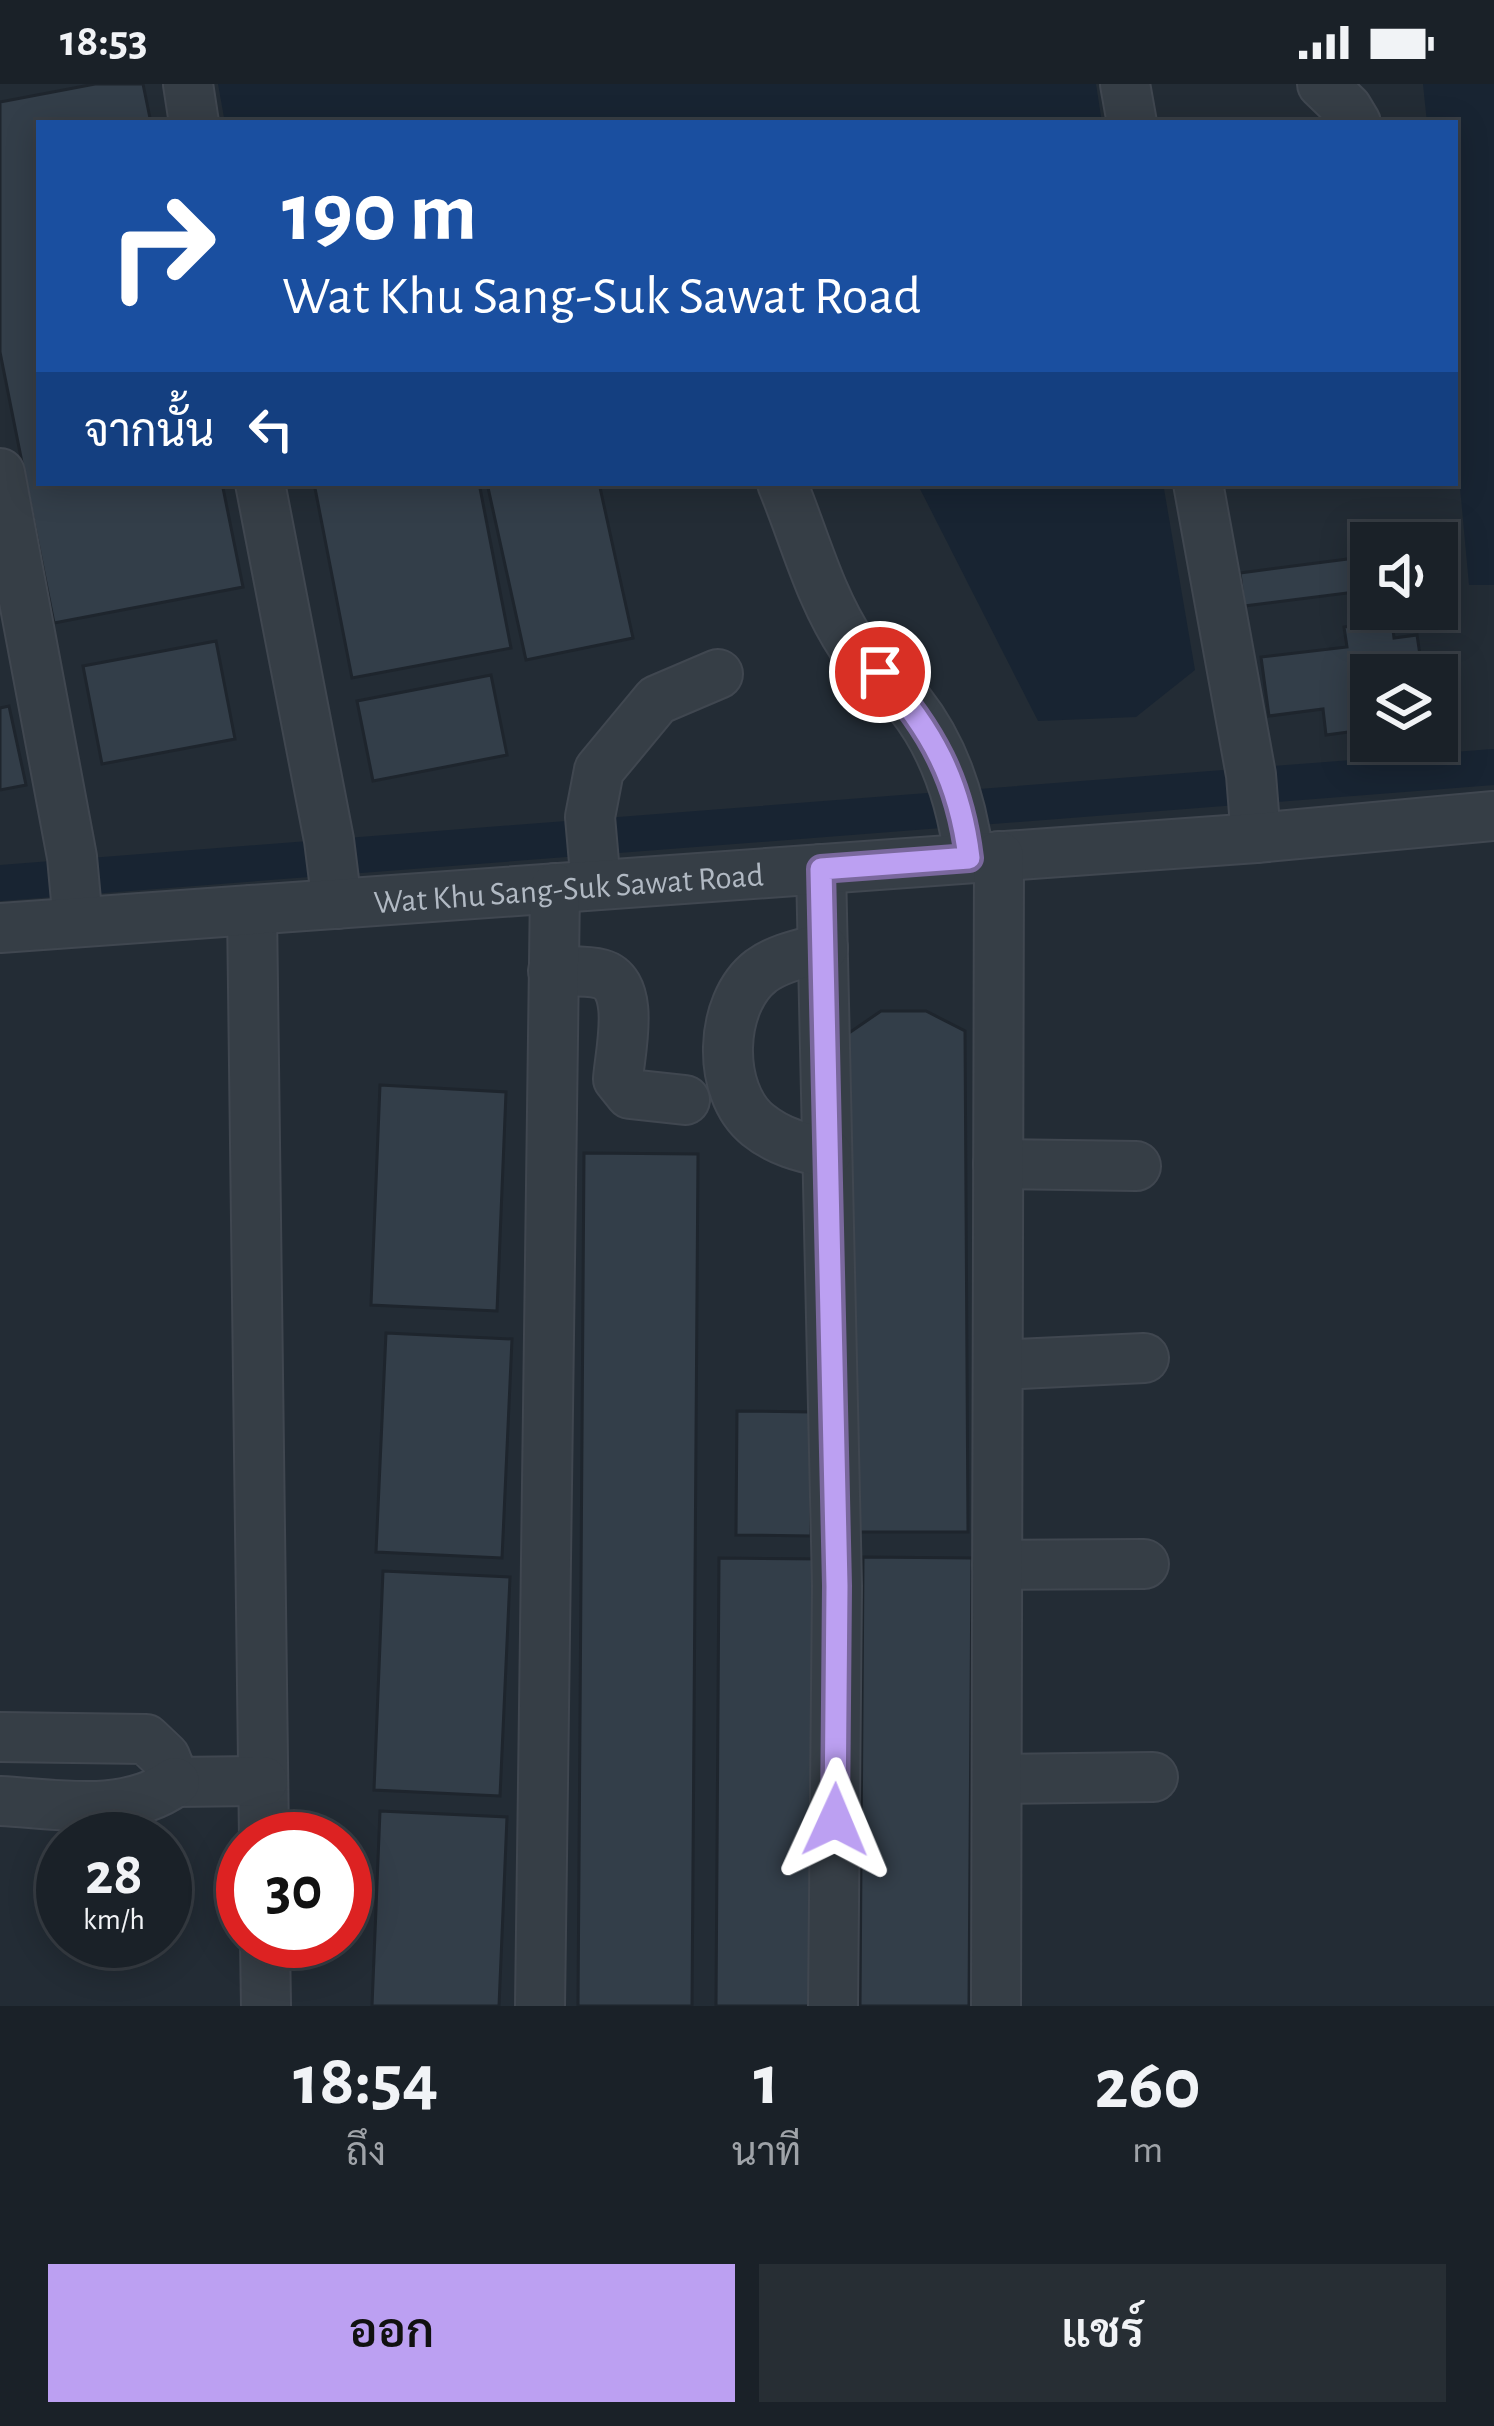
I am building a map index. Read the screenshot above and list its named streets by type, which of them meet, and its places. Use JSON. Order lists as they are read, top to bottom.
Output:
{
  "streets": {
    "street": ["Wat Khu Sang-Suk Sawat Road"]
  },
  "page": {
    "status": "18:53",
    "turn": ["190 m", "Wat Khu Sang-Suk Sawat Road"],
    "then": "จากนั้น",
    "speed": "28 km/h",
    "limit": "30",
    "eta": [
      "18:54",
      "ถึง",
      "1",
      "นาที",
      "260",
      "m"
    ],
    "buttons": ["ออก", "แชร์"]
  }
}
